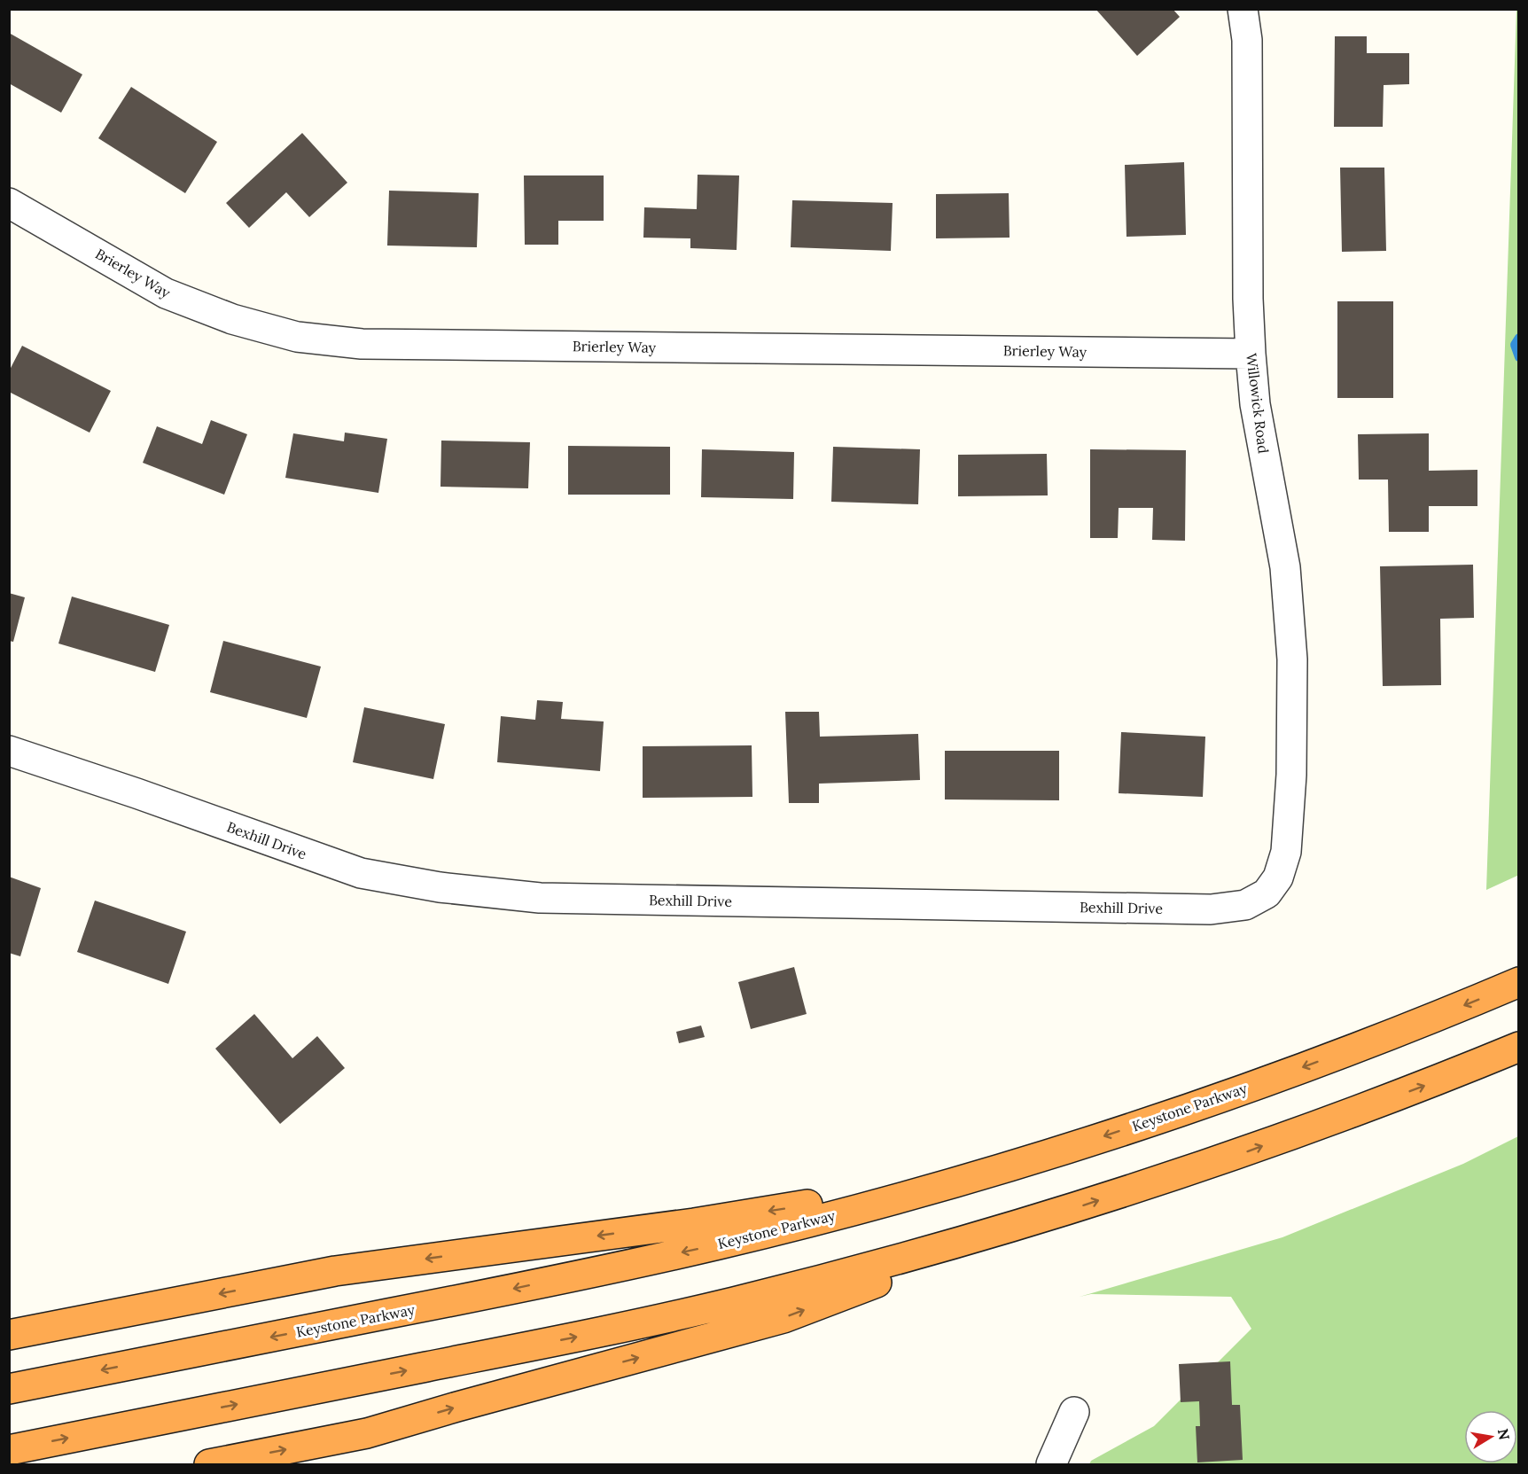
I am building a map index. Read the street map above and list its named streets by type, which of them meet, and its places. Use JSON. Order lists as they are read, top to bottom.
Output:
{
  "streets": {
    "highway": ["Keystone Parkway"],
    "street": ["Brierley Way", "Willowick Road", "Bexhill Drive"]
  },
  "crossings": [
    ["Brierley Way", "Willowick Road"],
    ["Willowick Road", "Bexhill Drive"]
  ],
  "north": "right"
}
